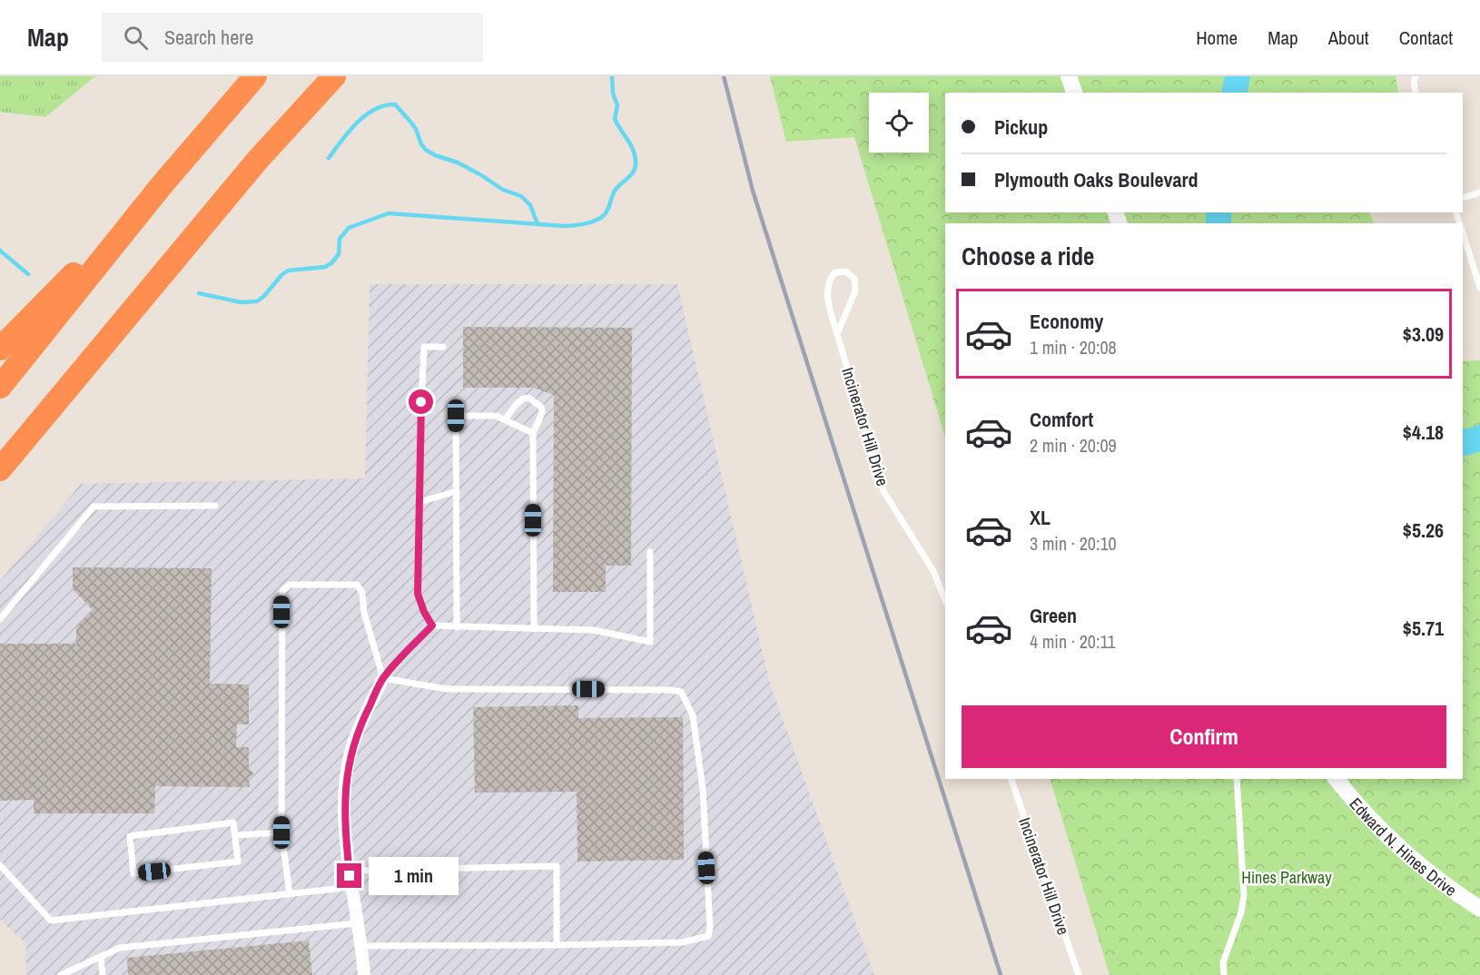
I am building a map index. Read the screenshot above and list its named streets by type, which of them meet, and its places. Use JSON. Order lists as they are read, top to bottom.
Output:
{
  "streets": {
    "street": ["Edward N. Hines Drive"],
    "lane": ["Incinerator Hill Drive"]
  },
  "parks": ["Hines Parkway"],
  "page": {
    "header": "Map",
    "search": "Search here",
    "nav": [
      "Home",
      "Map",
      "About",
      "Contact"
    ],
    "banner": ["Pickup", "Plymouth Oaks Boulevard"],
    "heading": "Choose a ride",
    "list": [
      {
        "name": "Economy",
        "note": "1 min · 20:08",
        "value": "$3.09"
      },
      {
        "name": "Comfort",
        "note": "2 min · 20:09",
        "value": "$4.18"
      },
      {
        "name": "XL",
        "note": "3 min · 20:10",
        "value": "$5.26"
      },
      {
        "name": "Green",
        "note": "4 min · 20:11",
        "value": "$5.71"
      }
    ],
    "buttons": "Confirm",
    "bubble": "1 min"
  }
}
